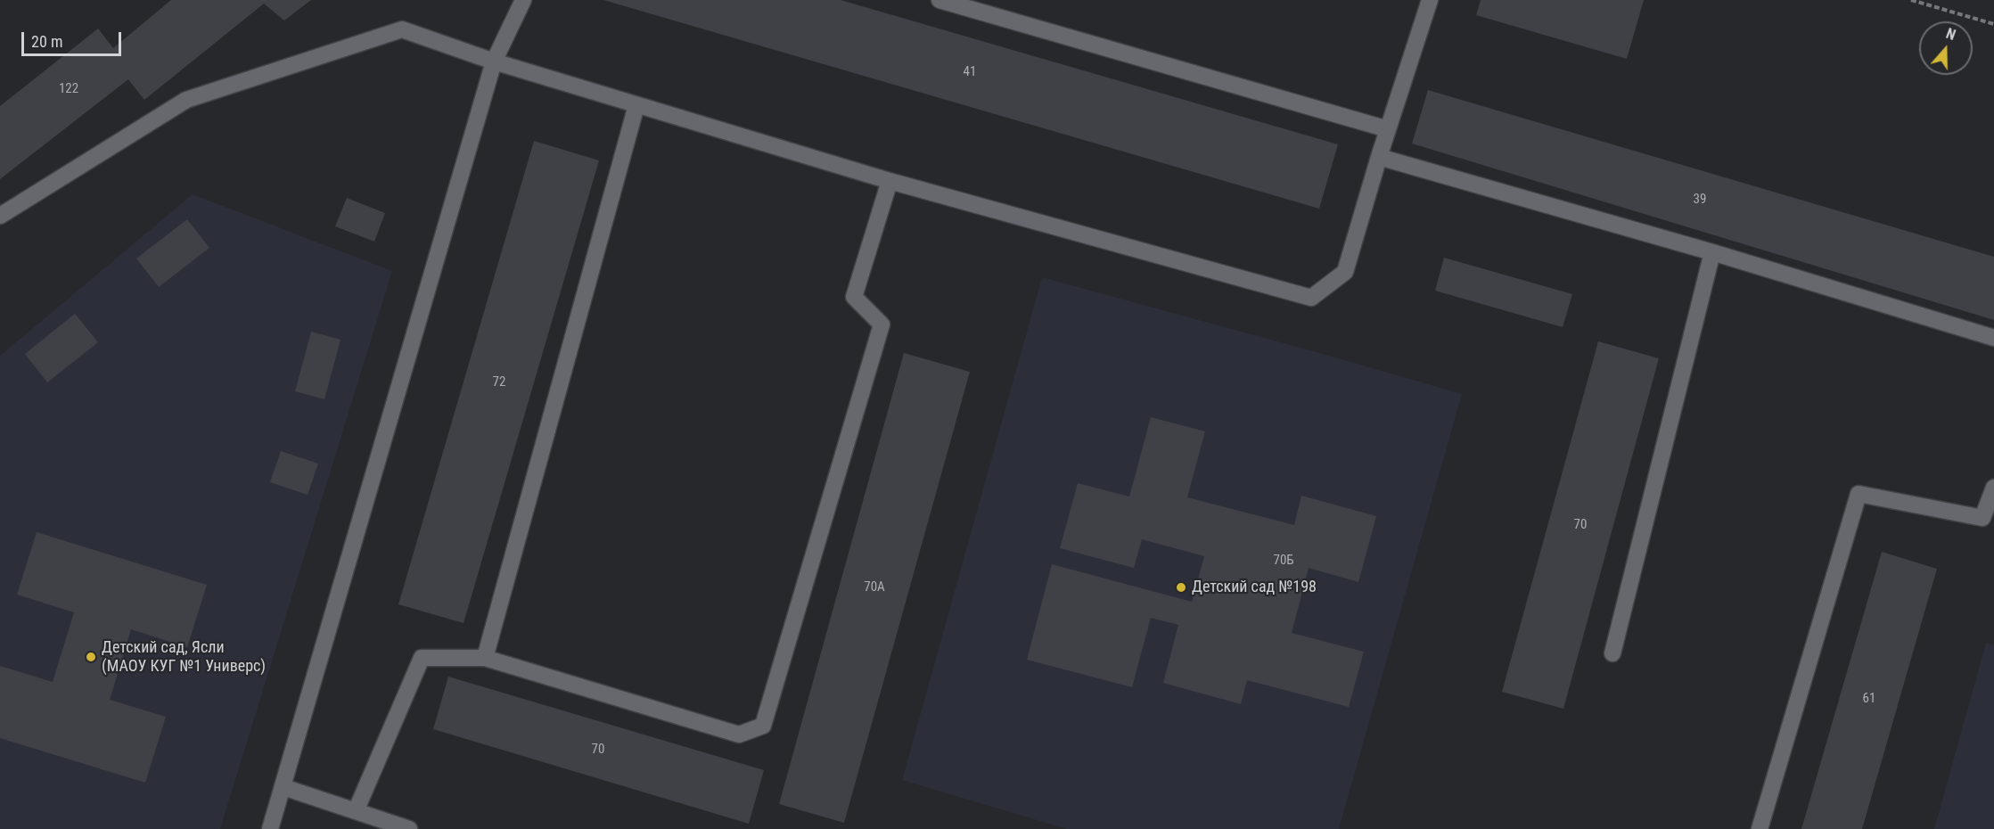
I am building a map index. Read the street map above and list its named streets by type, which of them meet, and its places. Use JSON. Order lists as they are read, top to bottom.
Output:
{
  "places": ["Детский сад №198", "Детский сад, Ясли (МАОУ КУГ №1 Универс)"],
  "house_numbers": [
    "41",
    "122",
    "39",
    "72",
    "70",
    "70Б",
    "70А",
    "61",
    "70"
  ],
  "scale_bar": "20 m",
  "north": "top"
}
